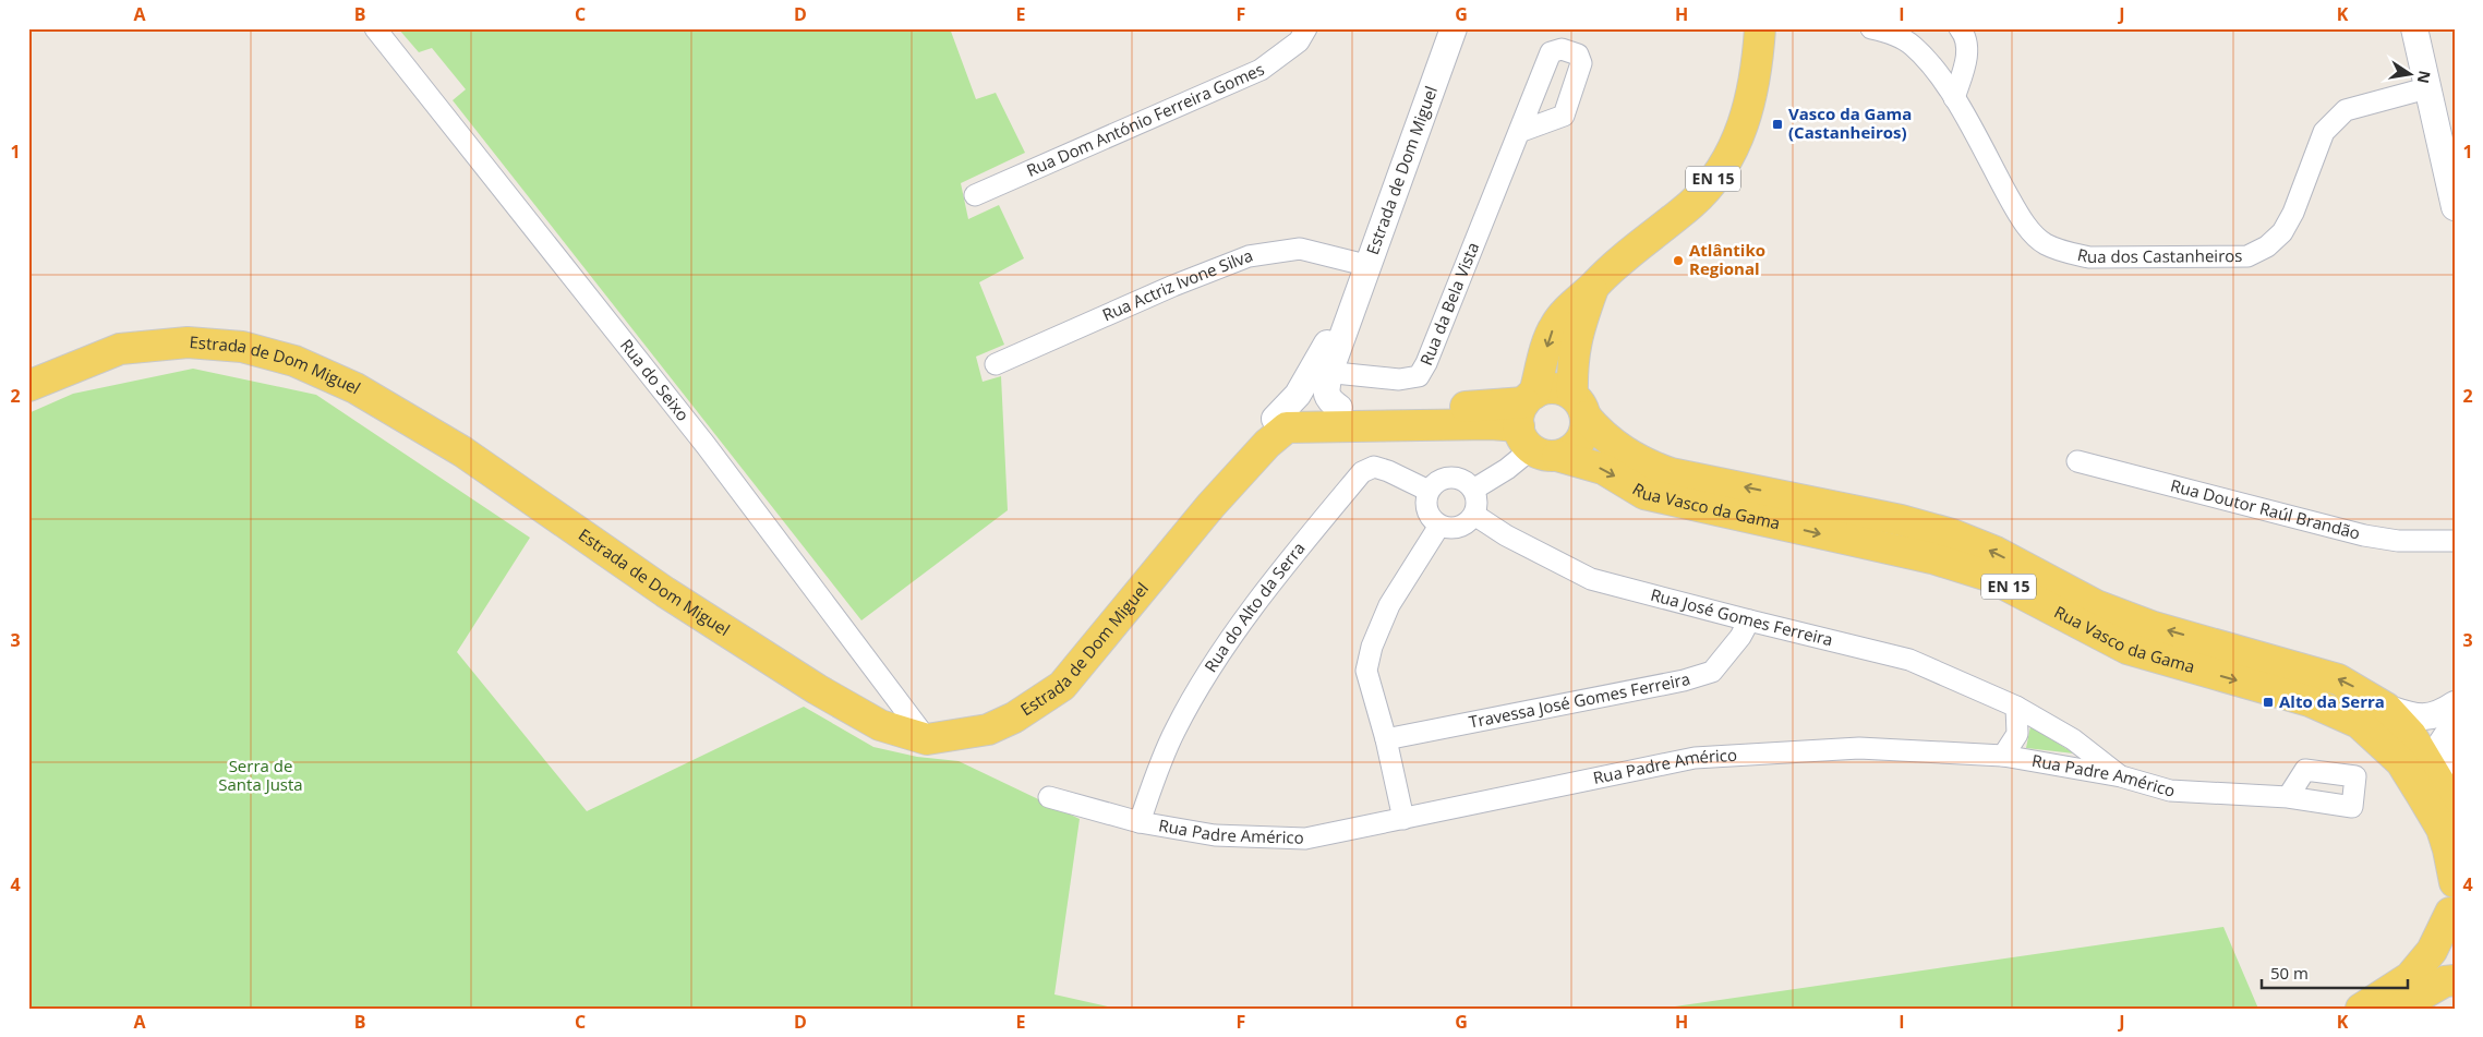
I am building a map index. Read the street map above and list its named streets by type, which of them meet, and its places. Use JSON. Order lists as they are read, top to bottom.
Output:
{
  "streets": {
    "main road": ["Estrada de Dom Miguel", "EN 15", "Rua Vasco da Gama"],
    "street": [
      "Rua Dom António Ferreira Gomes",
      "Rua dos Castanheiros",
      "Rua Actriz Ivone Silva",
      "Rua da Bela Vista",
      "Rua do Seixo",
      "Rua Doutor Raúl Brandão",
      "Rua do Alto da Serra",
      "Rua José Gomes Ferreira",
      "Travessa José Gomes Ferreira",
      "Rua Padre Américo"
    ]
  },
  "crossings": [
    ["Estrada de Dom Miguel", "EN 15"],
    ["Estrada de Dom Miguel", "Rua Actriz Ivone Silva"],
    ["Estrada de Dom Miguel", "Rua da Bela Vista"],
    ["Estrada de Dom Miguel", "Rua do Seixo"],
    ["Estrada de Dom Miguel", "Rua Vasco da Gama"],
    ["EN 15", "Rua Vasco da Gama"],
    ["Rua do Alto da Serra", "Rua José Gomes Ferreira"],
    ["Rua do Alto da Serra", "Rua Padre Américo"],
    ["Rua José Gomes Ferreira", "Travessa José Gomes Ferreira"],
    ["Rua José Gomes Ferreira", "Rua Padre Américo"]
  ],
  "parks": ["Serra de Santa Justa"],
  "places": {
    "transit": ["Vasco da Gama (Castanheiros)", "Alto da Serra"],
    "other": ["Atlântiko Regional"]
  },
  "scale_bar": "50 m",
  "north": "right",
  "grid": {
    "columns": [
      "A",
      "B",
      "C",
      "D",
      "E",
      "F",
      "G",
      "H",
      "I",
      "J",
      "K"
    ],
    "rows": [
      "1",
      "2",
      "3",
      "4"
    ]
  }
}
